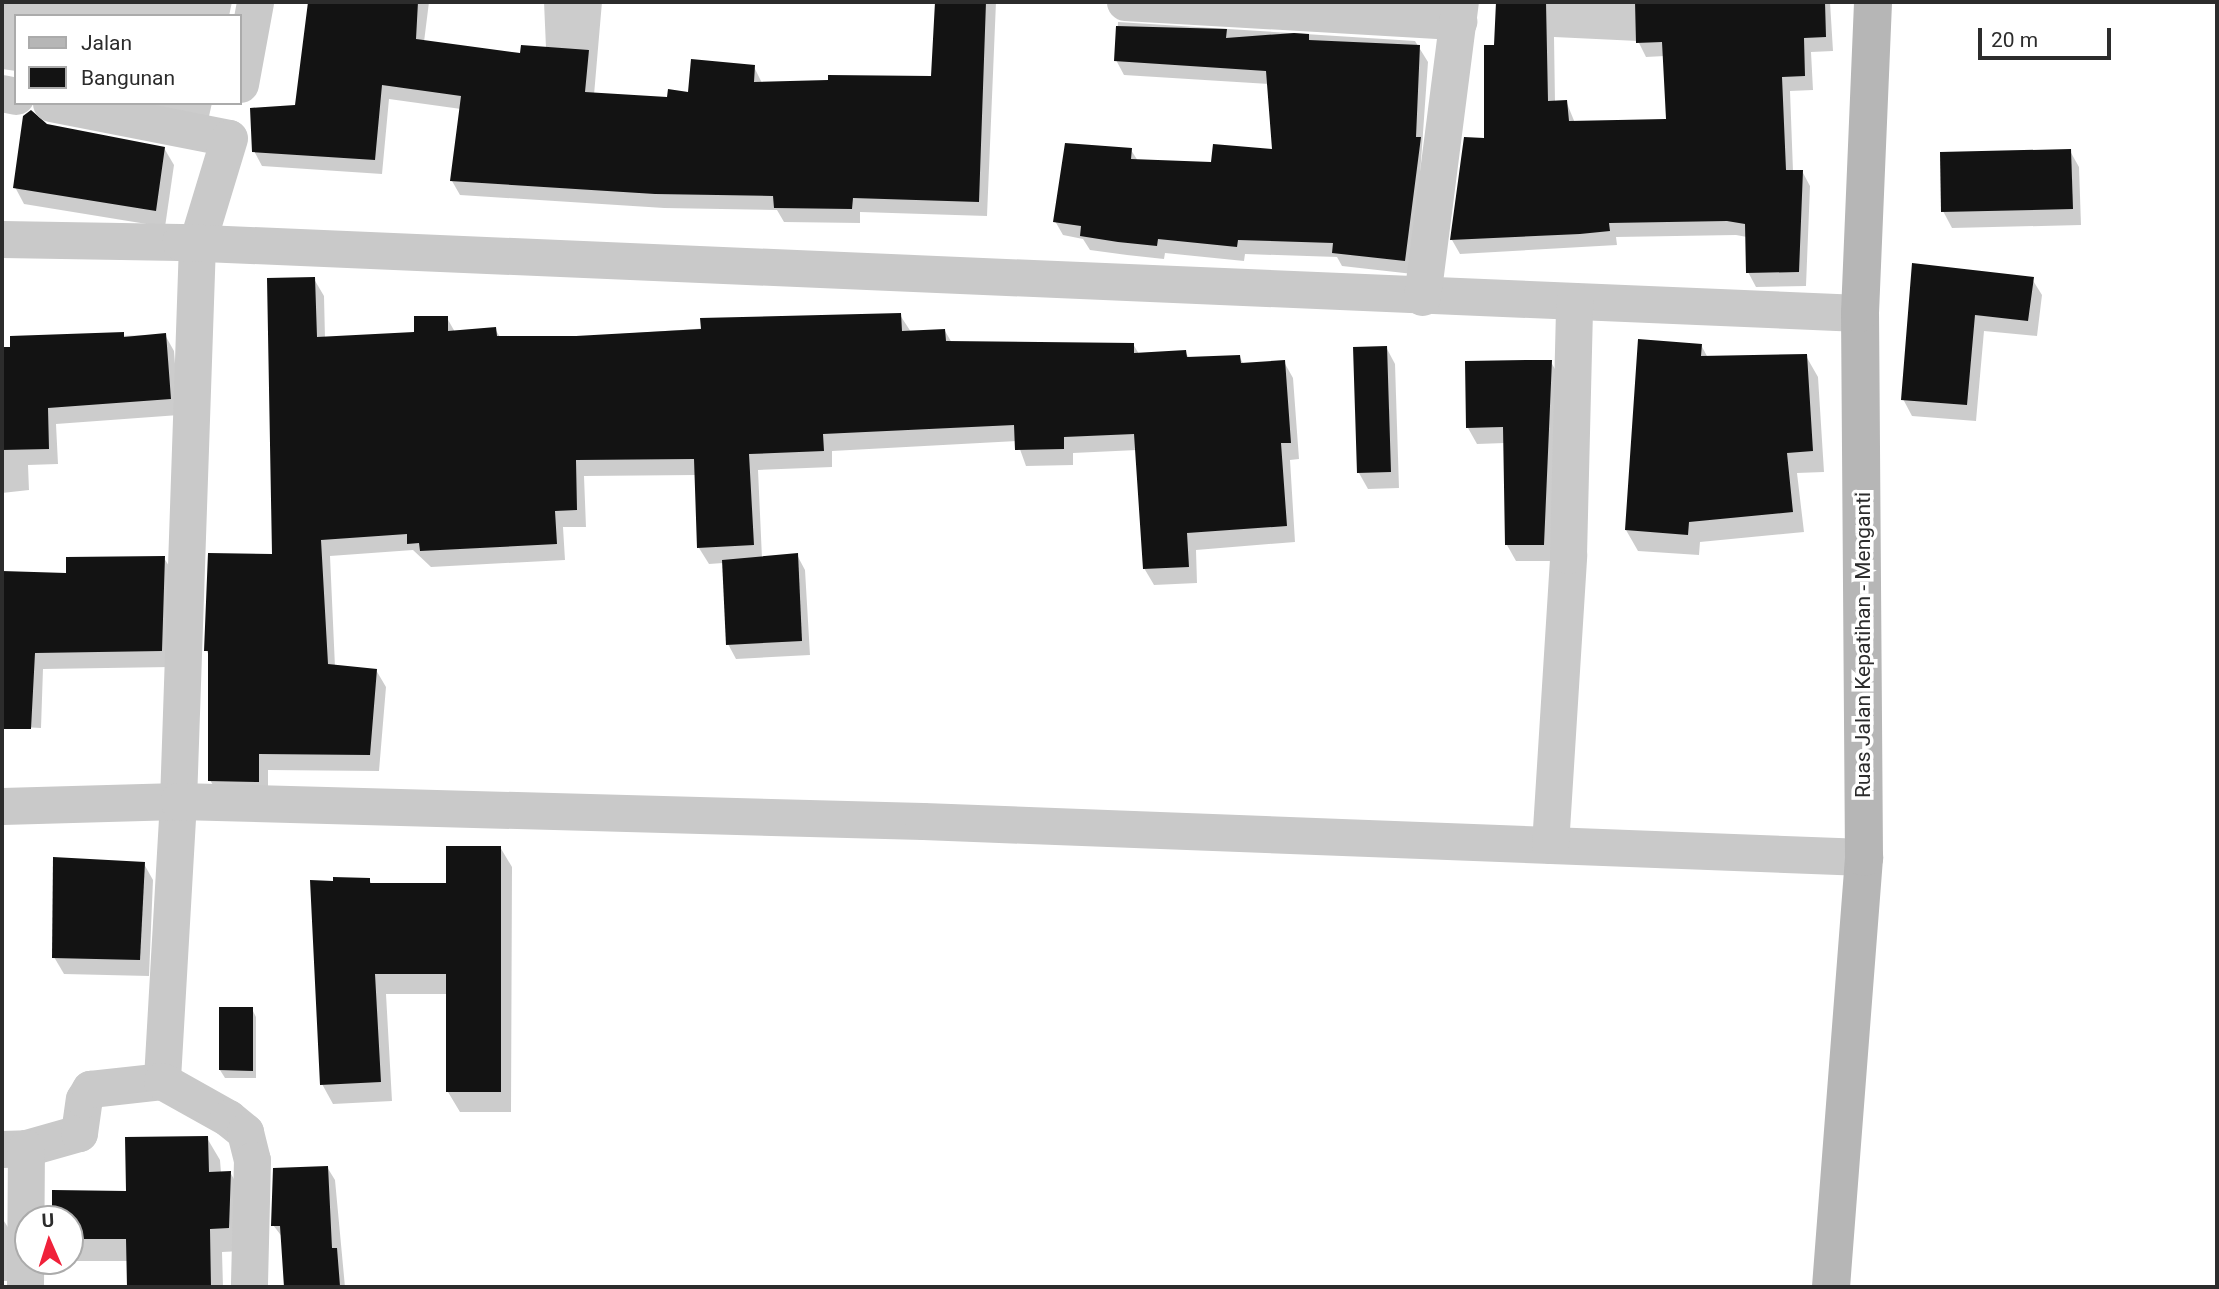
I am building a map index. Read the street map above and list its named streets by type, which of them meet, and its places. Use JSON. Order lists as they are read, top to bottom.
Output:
{
  "streets": {
    "main road": ["Ruas Jalan Kepatihan - Menganti"]
  },
  "legend": ["Jalan", "Bangunan"],
  "scale_bar": "20 m",
  "north": "top"
}
